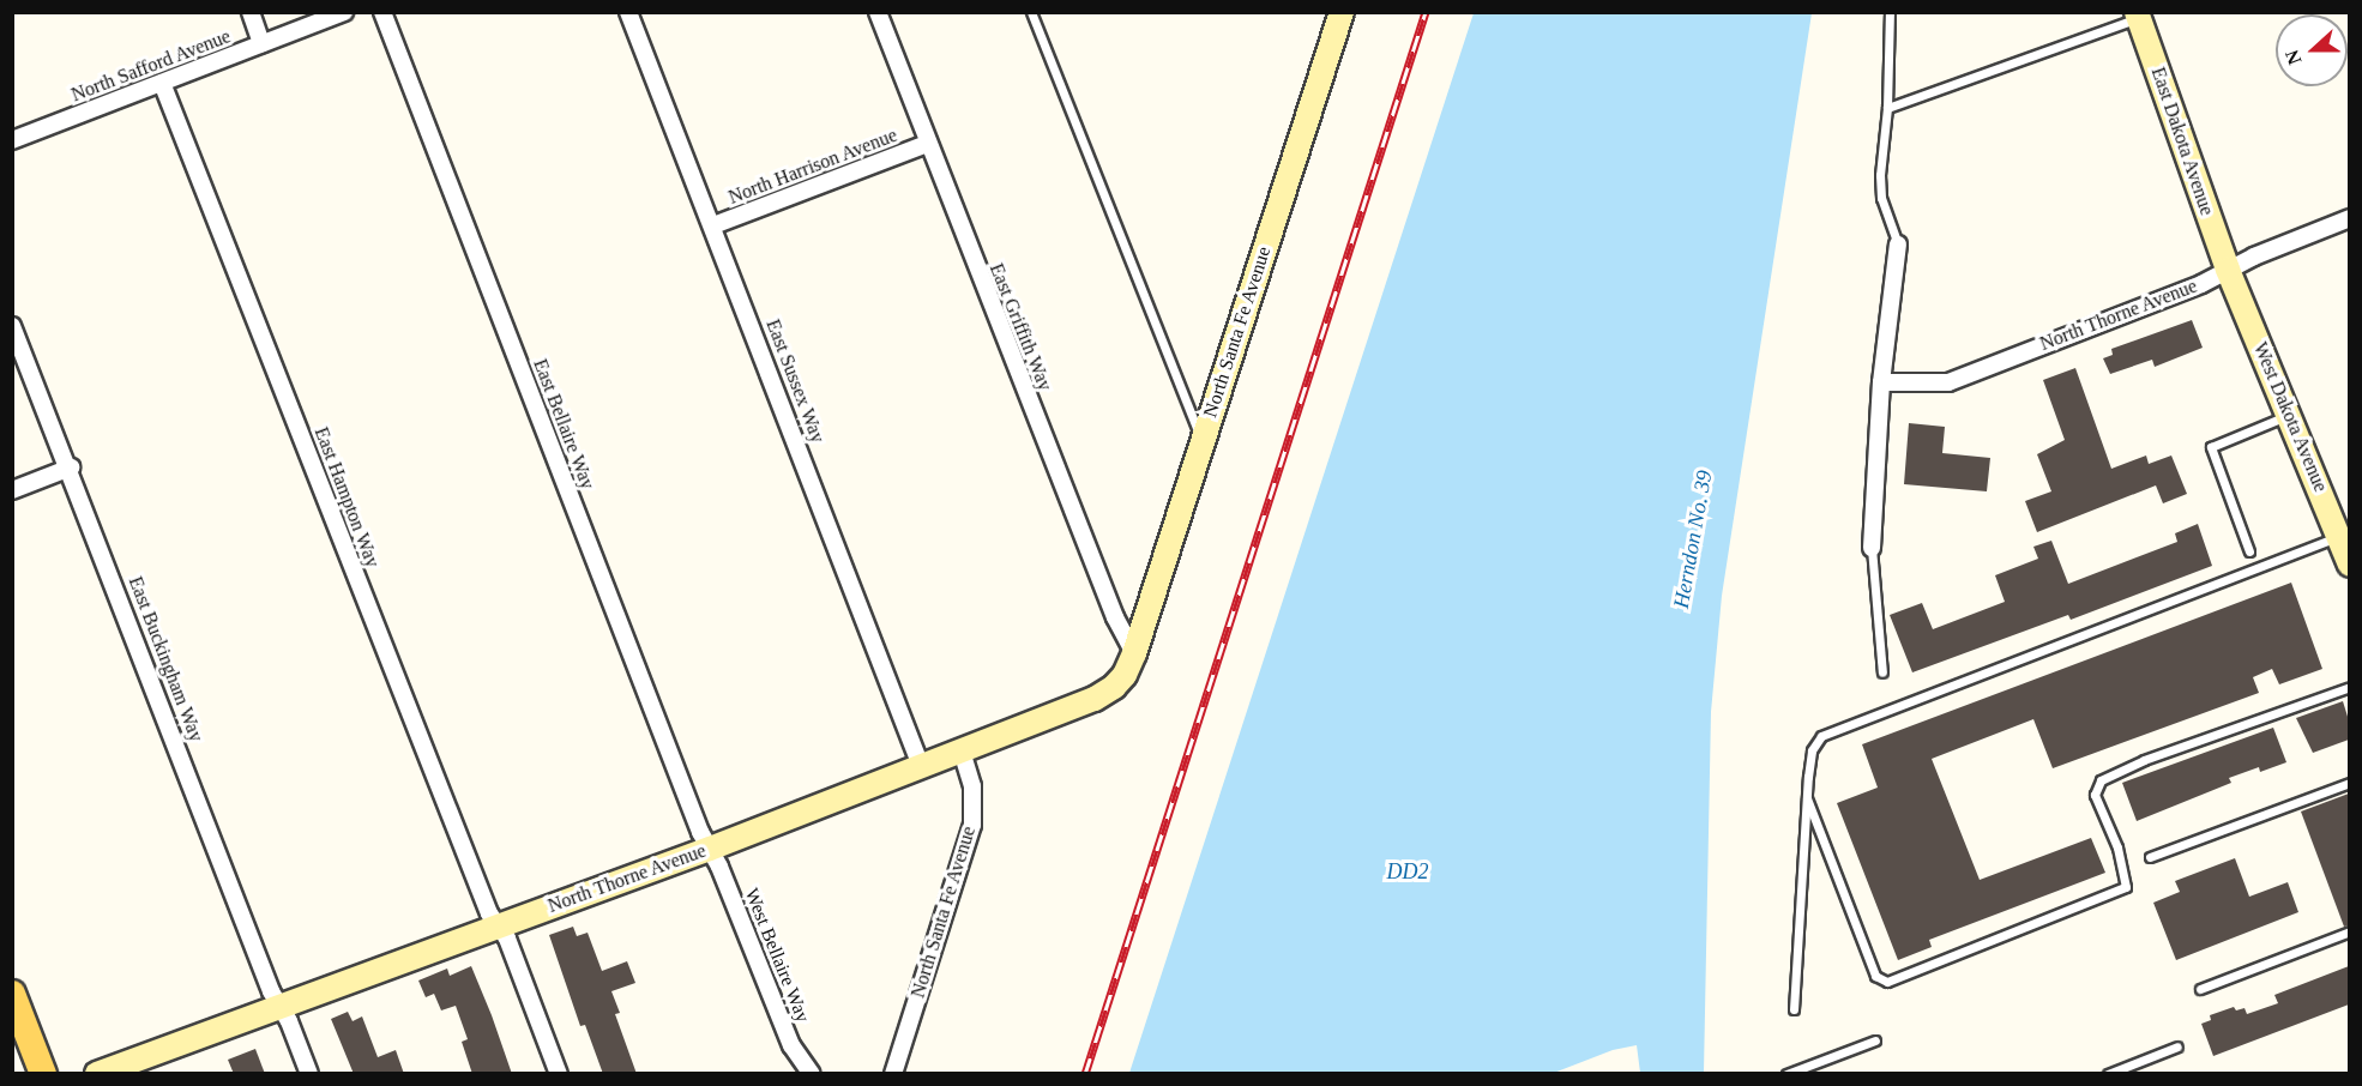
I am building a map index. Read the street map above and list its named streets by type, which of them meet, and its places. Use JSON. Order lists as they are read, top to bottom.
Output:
{
  "streets": {
    "street": [
      "North Safford Avenue",
      "East Dakota Avenue",
      "North Harrison Avenue",
      "North Thorne Avenue",
      "East Griffith Way",
      "North Santa Fe Avenue",
      "East Sussex Way",
      "West Dakota Avenue",
      "East Bellaire Way",
      "East Hampton Way",
      "East Buckingham Way",
      "West Bellaire Way"
    ]
  },
  "crossings": [
    ["North Safford Avenue", "East Hampton Way"],
    ["East Dakota Avenue", "North Thorne Avenue"],
    ["East Dakota Avenue", "West Dakota Avenue"],
    ["North Harrison Avenue", "East Griffith Way"],
    ["North Harrison Avenue", "East Sussex Way"],
    ["North Thorne Avenue", "East Griffith Way"],
    ["North Thorne Avenue", "North Santa Fe Avenue"],
    ["North Thorne Avenue", "East Sussex Way"],
    ["North Thorne Avenue", "West Dakota Avenue"],
    ["North Thorne Avenue", "East Bellaire Way"],
    ["North Thorne Avenue", "East Hampton Way"],
    ["North Thorne Avenue", "East Buckingham Way"],
    ["North Thorne Avenue", "West Bellaire Way"],
    ["East Griffith Way", "North Santa Fe Avenue"],
    ["East Bellaire Way", "West Bellaire Way"]
  ],
  "water": ["Herndon No. 39", "DD2"],
  "north": "left"
}
